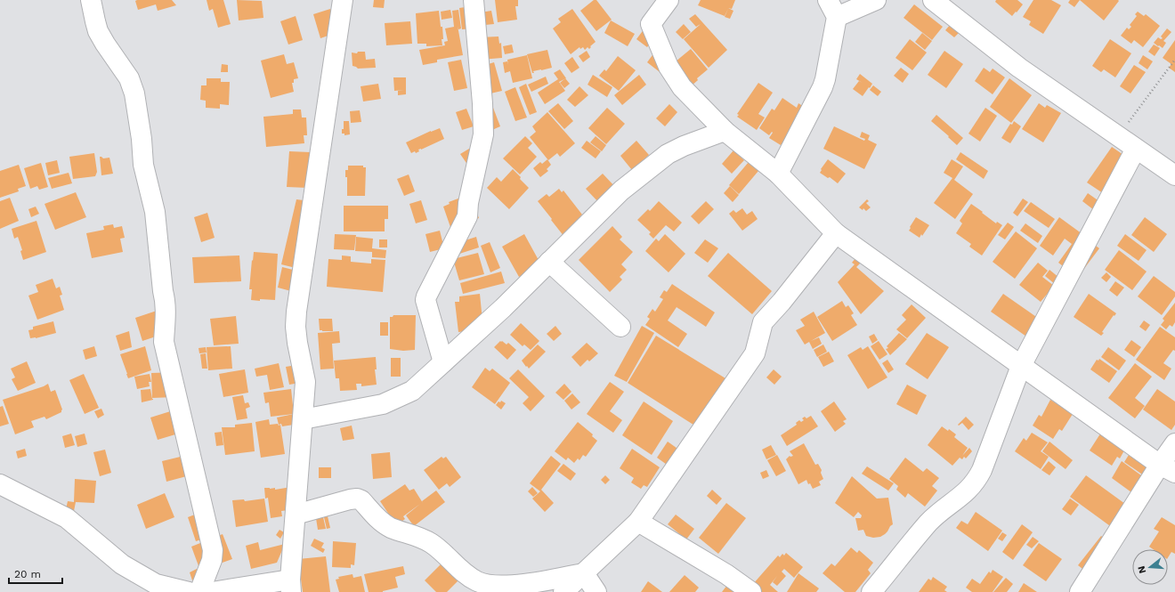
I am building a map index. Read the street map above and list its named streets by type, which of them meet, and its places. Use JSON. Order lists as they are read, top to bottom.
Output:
{
  "scale_bar": "20 m",
  "north": "left"
}
